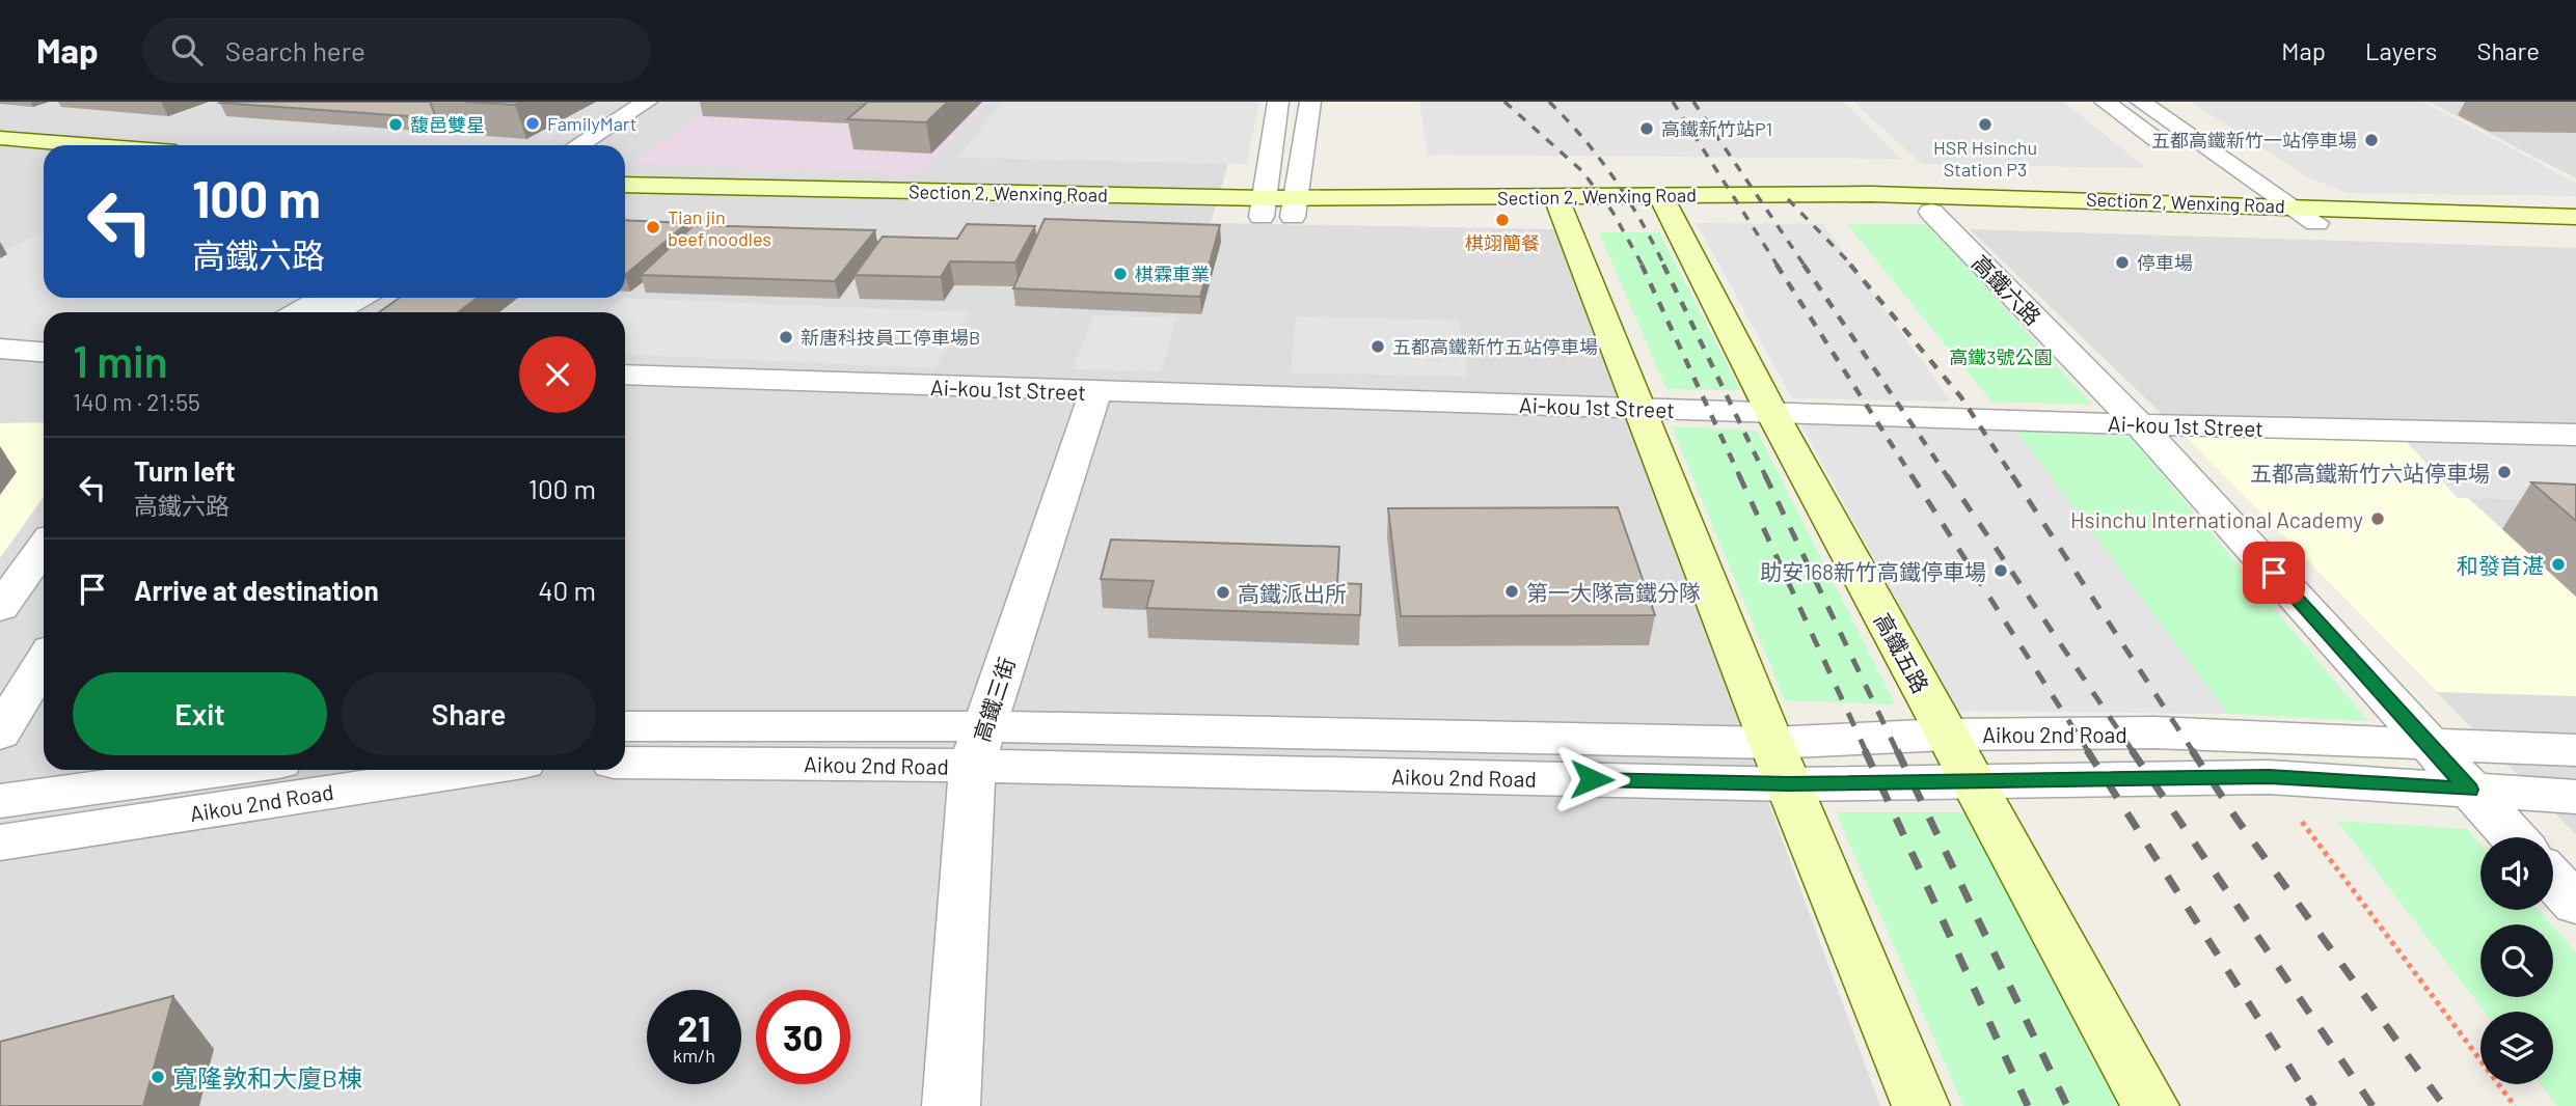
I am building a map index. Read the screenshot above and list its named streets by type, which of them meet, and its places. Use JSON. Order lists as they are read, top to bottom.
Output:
{
  "streets": {
    "street": [
      "Section 2, Wenxing Road",
      "高鐵六路",
      "Ai-kou 1st Street",
      "高鐵五路",
      "高鐵三街",
      "Aikou 2nd Road"
    ]
  },
  "crossings": [
    ["Section 2, Wenxing Road", "高鐵六路"],
    ["Section 2, Wenxing Road", "高鐵五路"],
    ["高鐵六路", "Ai-kou 1st Street"],
    ["高鐵六路", "Aikou 2nd Road"],
    ["Ai-kou 1st Street", "高鐵五路"],
    ["Ai-kou 1st Street", "高鐵三街"],
    ["高鐵五路", "Aikou 2nd Road"],
    ["高鐵三街", "Aikou 2nd Road"]
  ],
  "parks": ["高鐵3號公園"],
  "places": [
    "FamilyMart",
    "馥邑雙星",
    "HSR Hsinchu Station P3",
    "高鐵新竹站P1",
    "五都高鐵新竹一站停車場",
    "棋翊簡餐",
    "Tian jin beef noodles",
    "停車場",
    "棋霖車業",
    "新唐科技員工停車場B",
    "五都高鐵新竹五站停車場",
    "五都高鐵新竹六站停車場",
    "Hsinchu International Academy",
    "和發首湛",
    "助安168新竹高鐵停車場",
    "第一大隊高鐵分隊",
    "高鐵派出所",
    "寬隆敦和大廈B棟"
  ],
  "page": {
    "header": "Map",
    "search": "Search here",
    "nav": ["Map", "Layers", "Share"],
    "turn": ["100 m", "高鐵六路"],
    "heading": ["1 min", "140 m · 21:55"],
    "list": [
      {
        "name": "Turn left",
        "note": "高鐵六路",
        "value": "100 m"
      },
      {
        "name": "Arrive at destination",
        "value": "40 m"
      }
    ],
    "buttons": ["Exit", "Share"],
    "speed": "21 km/h",
    "limit": "30"
  }
}
